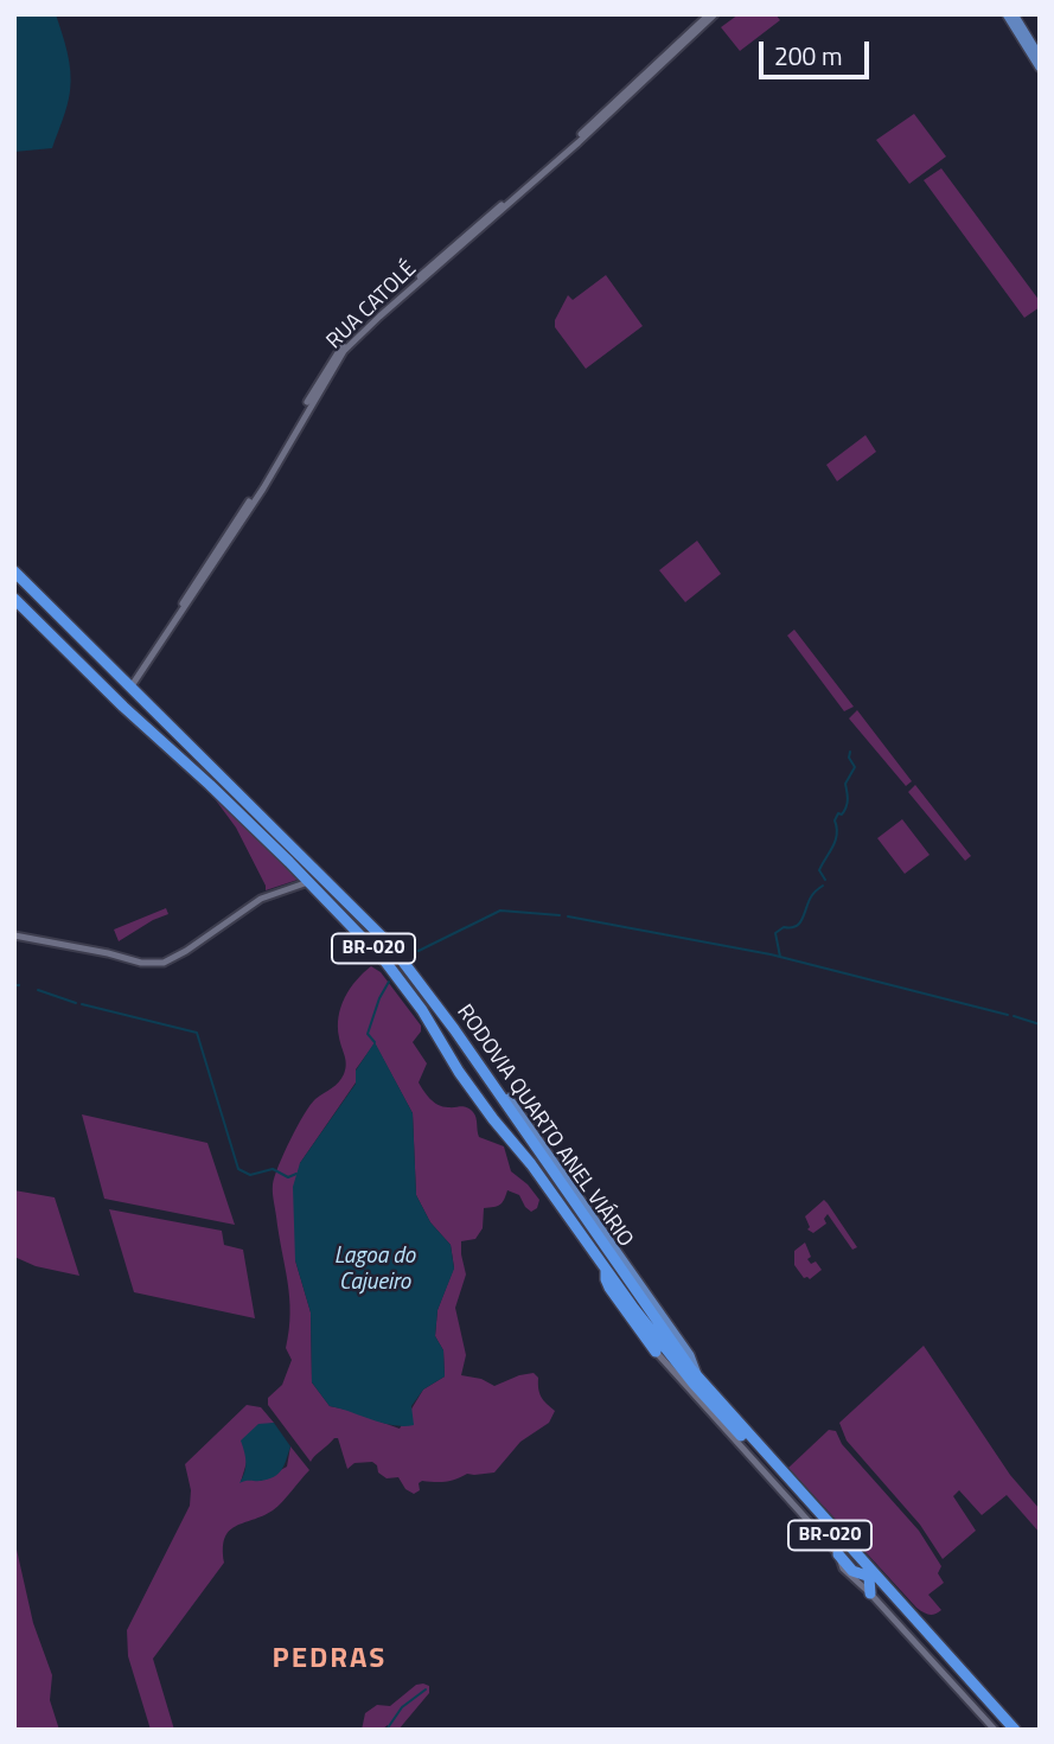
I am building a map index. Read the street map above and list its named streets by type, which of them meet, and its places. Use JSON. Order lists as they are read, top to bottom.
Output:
{
  "streets": {
    "highway": ["BR-020", "RODOVIA QUARTO ANEL VIÁRIO"],
    "street": ["RUA CATOLÉ"]
  },
  "crossings": [
    ["RUA CATOLÉ", "RODOVIA QUARTO ANEL VIÁRIO"],
    ["BR-020", "RODOVIA QUARTO ANEL VIÁRIO"]
  ],
  "districts": ["PEDRAS"],
  "water": ["Lagoa do Cajueiro"],
  "scale_bar": "200 m"
}
